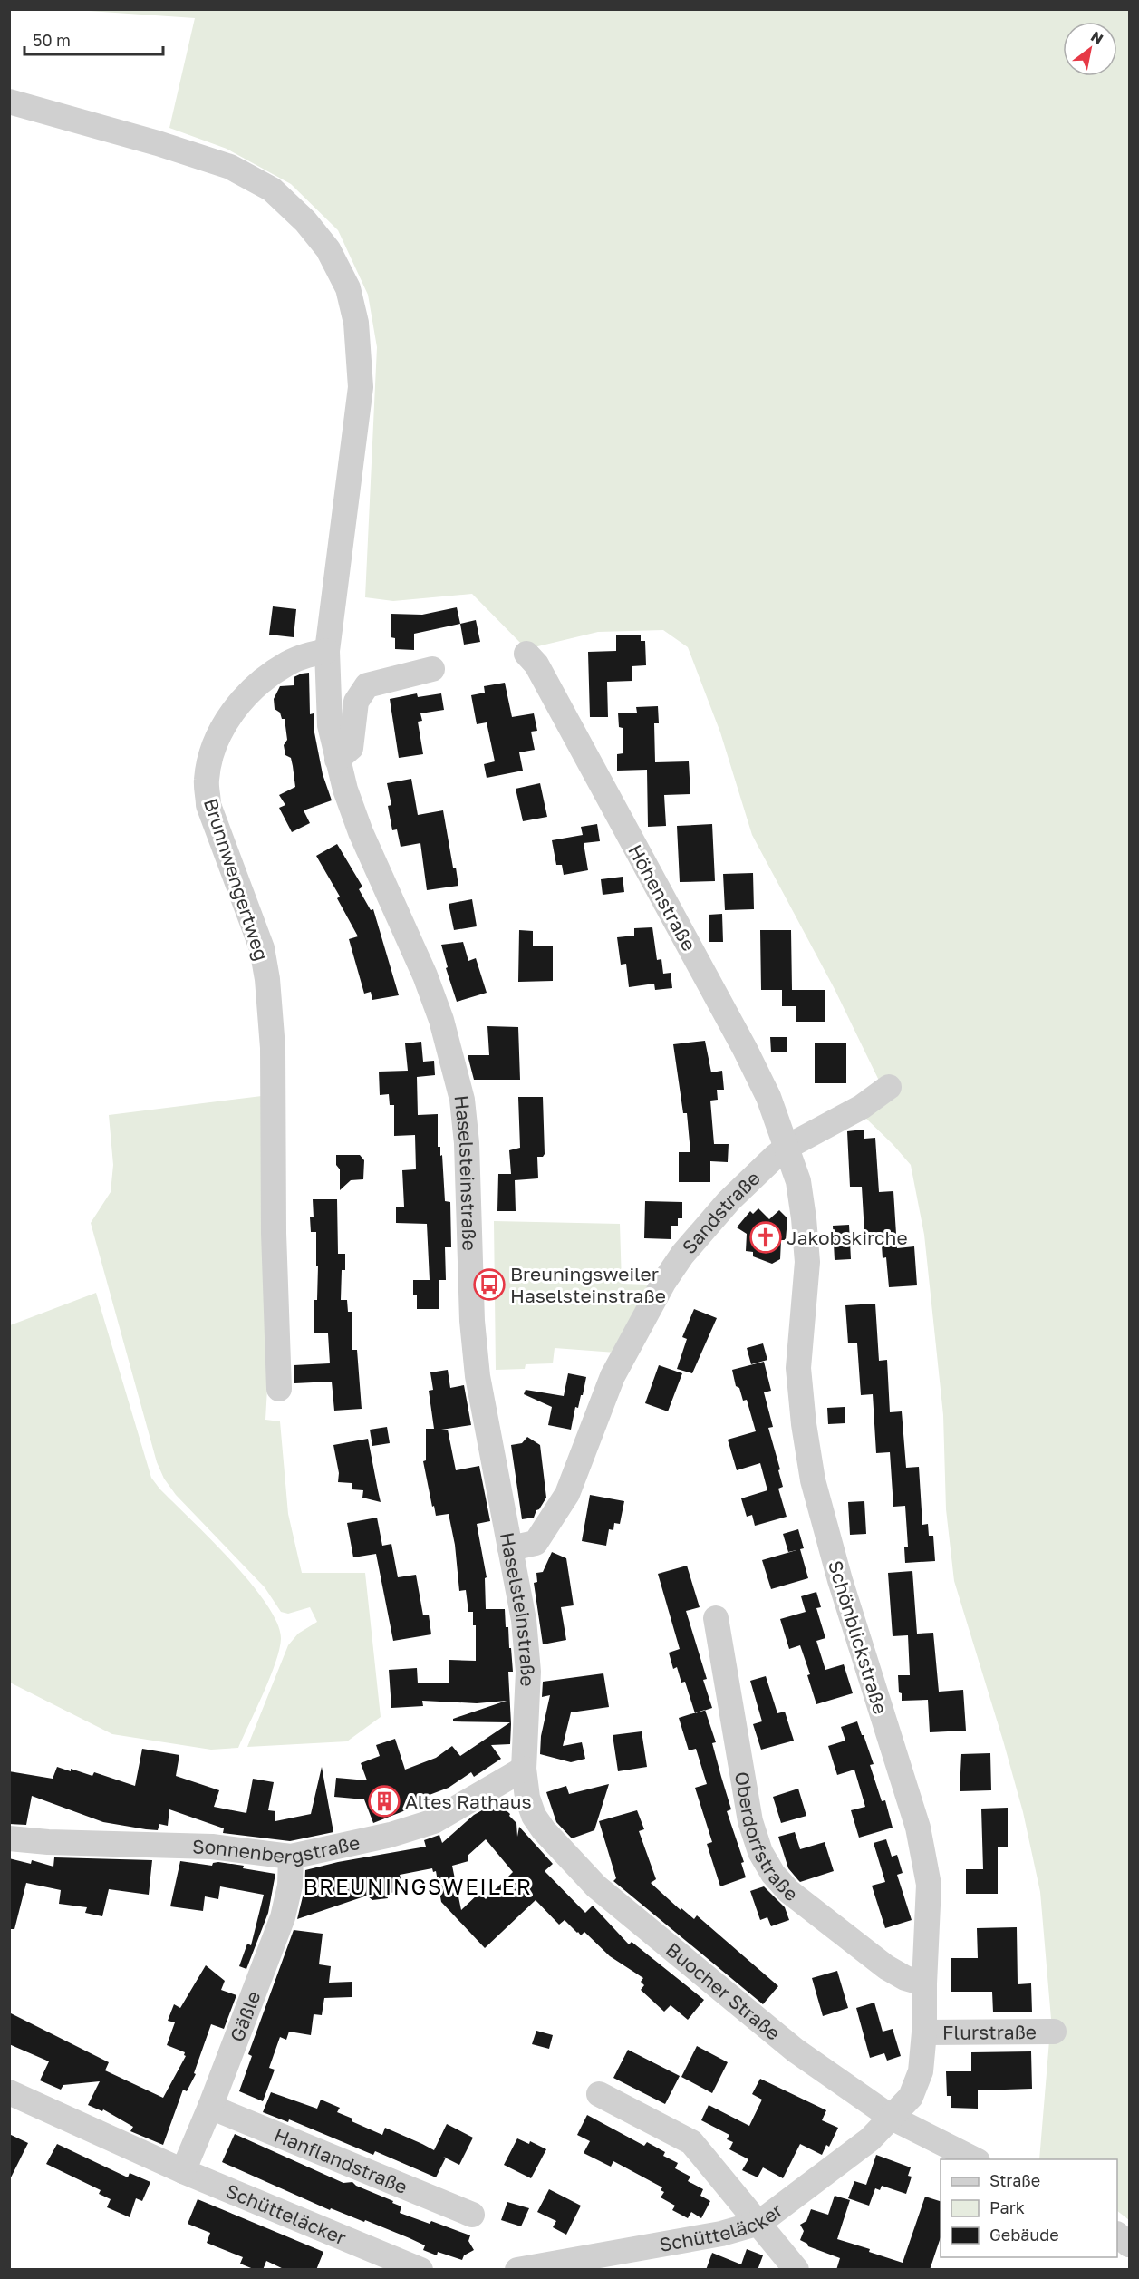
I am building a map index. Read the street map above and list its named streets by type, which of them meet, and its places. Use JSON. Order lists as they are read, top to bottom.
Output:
{
  "streets": {
    "street": [
      "Brunnwengertweg",
      "Höhenstraße",
      "Haselsteinstraße",
      "Sandstraße",
      "Schönblickstraße",
      "Oberdorfstraße",
      "Sonnenbergstraße",
      "Buocher Straße",
      "Gäßle",
      "Flurstraße",
      "Hanflandstraße",
      "Schütteläcker"
    ]
  },
  "crossings": [
    ["Brunnwengertweg", "Haselsteinstraße"],
    ["Höhenstraße", "Sandstraße"],
    ["Höhenstraße", "Schönblickstraße"],
    ["Haselsteinstraße", "Sandstraße"],
    ["Haselsteinstraße", "Sonnenbergstraße"],
    ["Haselsteinstraße", "Buocher Straße"],
    ["Sandstraße", "Schönblickstraße"],
    ["Schönblickstraße", "Oberdorfstraße"],
    ["Schönblickstraße", "Buocher Straße"],
    ["Schönblickstraße", "Flurstraße"],
    ["Schönblickstraße", "Schütteläcker"],
    ["Sonnenbergstraße", "Buocher Straße"],
    ["Sonnenbergstraße", "Gäßle"],
    ["Buocher Straße", "Schütteläcker"],
    ["Gäßle", "Hanflandstraße"],
    ["Gäßle", "Schütteläcker"]
  ],
  "districts": ["BREUNINGSWEILER"],
  "places": {
    "church": ["Jakobskirche"],
    "bus stop": ["Breuningsweiler Haselsteinstraße"],
    "building": ["Altes Rathaus"]
  },
  "legend": ["Straße", "Park", "Gebäude"],
  "scale_bar": "50 m",
  "north": "top right"
}
